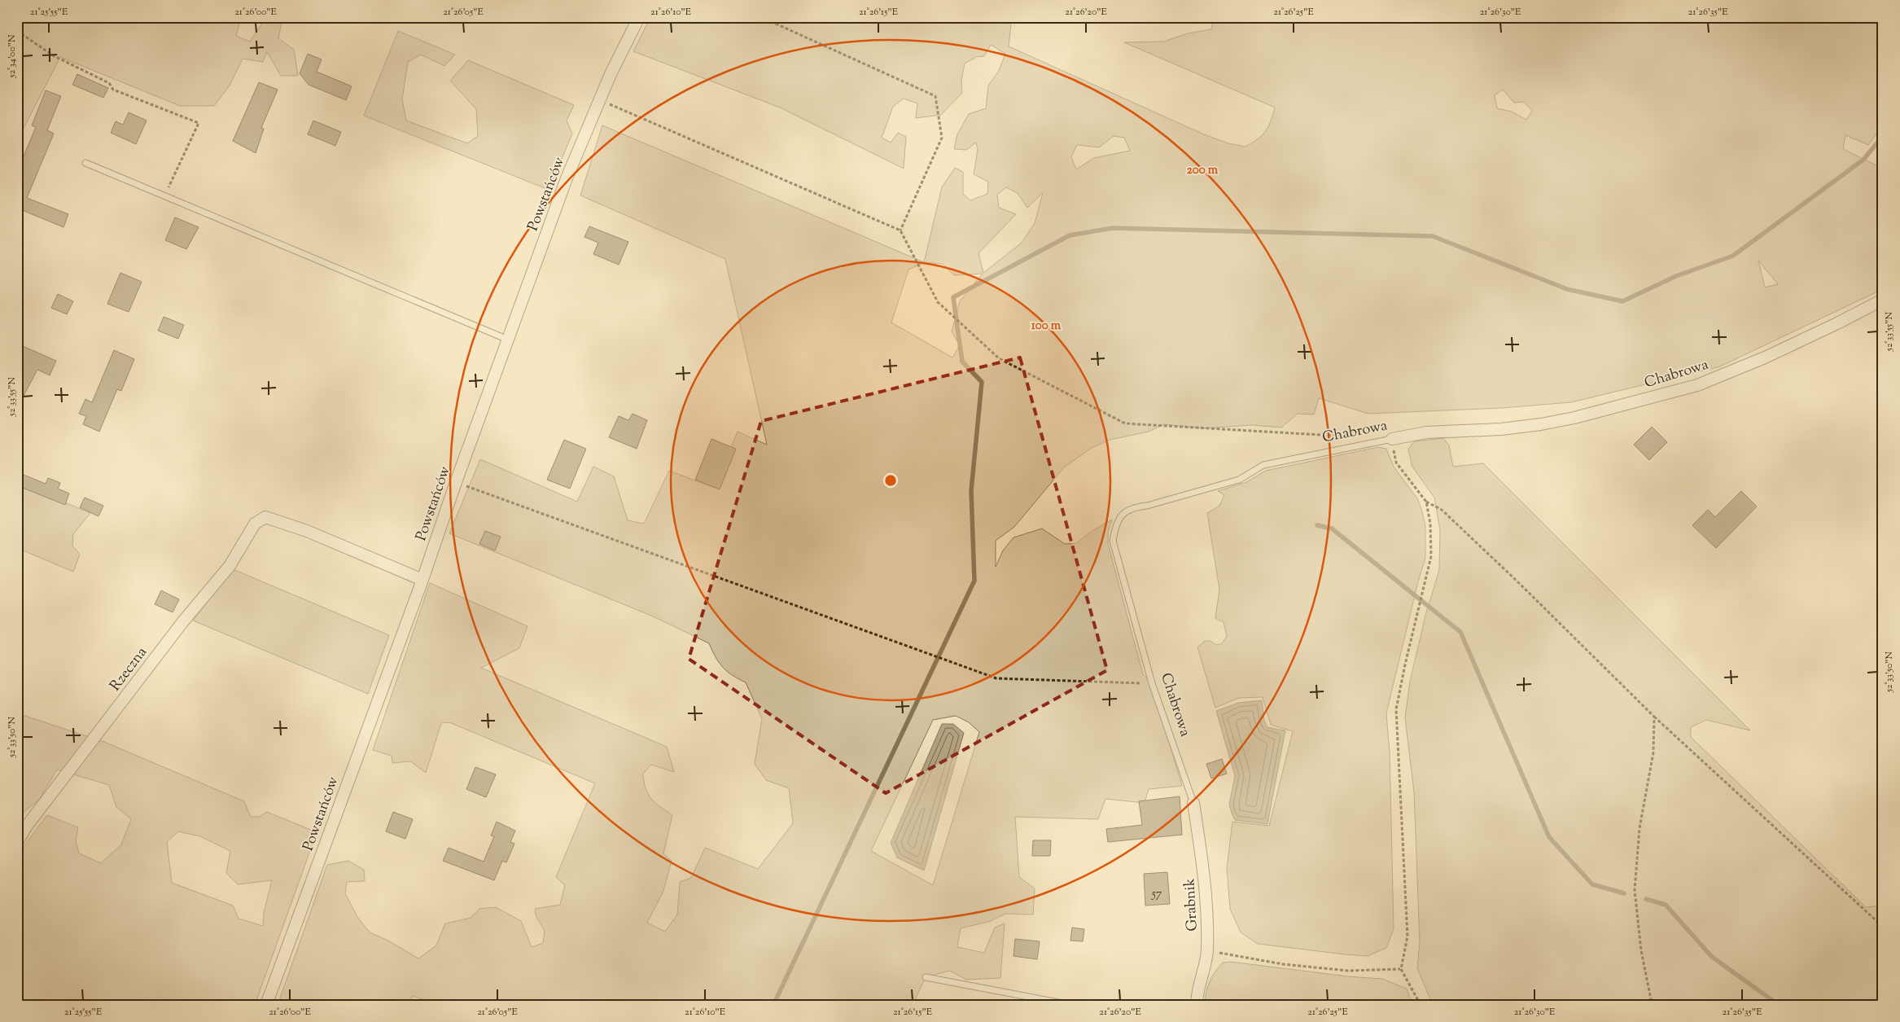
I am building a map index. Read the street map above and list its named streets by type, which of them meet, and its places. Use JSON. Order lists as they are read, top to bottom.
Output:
{
  "streets": {
    "street": [
      "Powstańców",
      "Chabrowa",
      "Rzeczna",
      "Grabnik"
    ]
  },
  "crossings": [
    ["Powstańców", "Rzeczna"],
    ["Chabrowa", "Grabnik"]
  ],
  "house_numbers": ["57"],
  "coordinates": [
    "21°25'55\"E",
    "21°26'00\"E",
    "21°26'05\"E",
    "21°26'10\"E",
    "21°26'15\"E",
    "21°26'20\"E",
    "21°26'25\"E",
    "21°26'30\"E",
    "21°26'35\"E",
    "52°34'00\"N",
    "52°33'55\"N",
    "52°33'50\"N"
  ],
  "rings": ["200 m", "100 m"]
}
